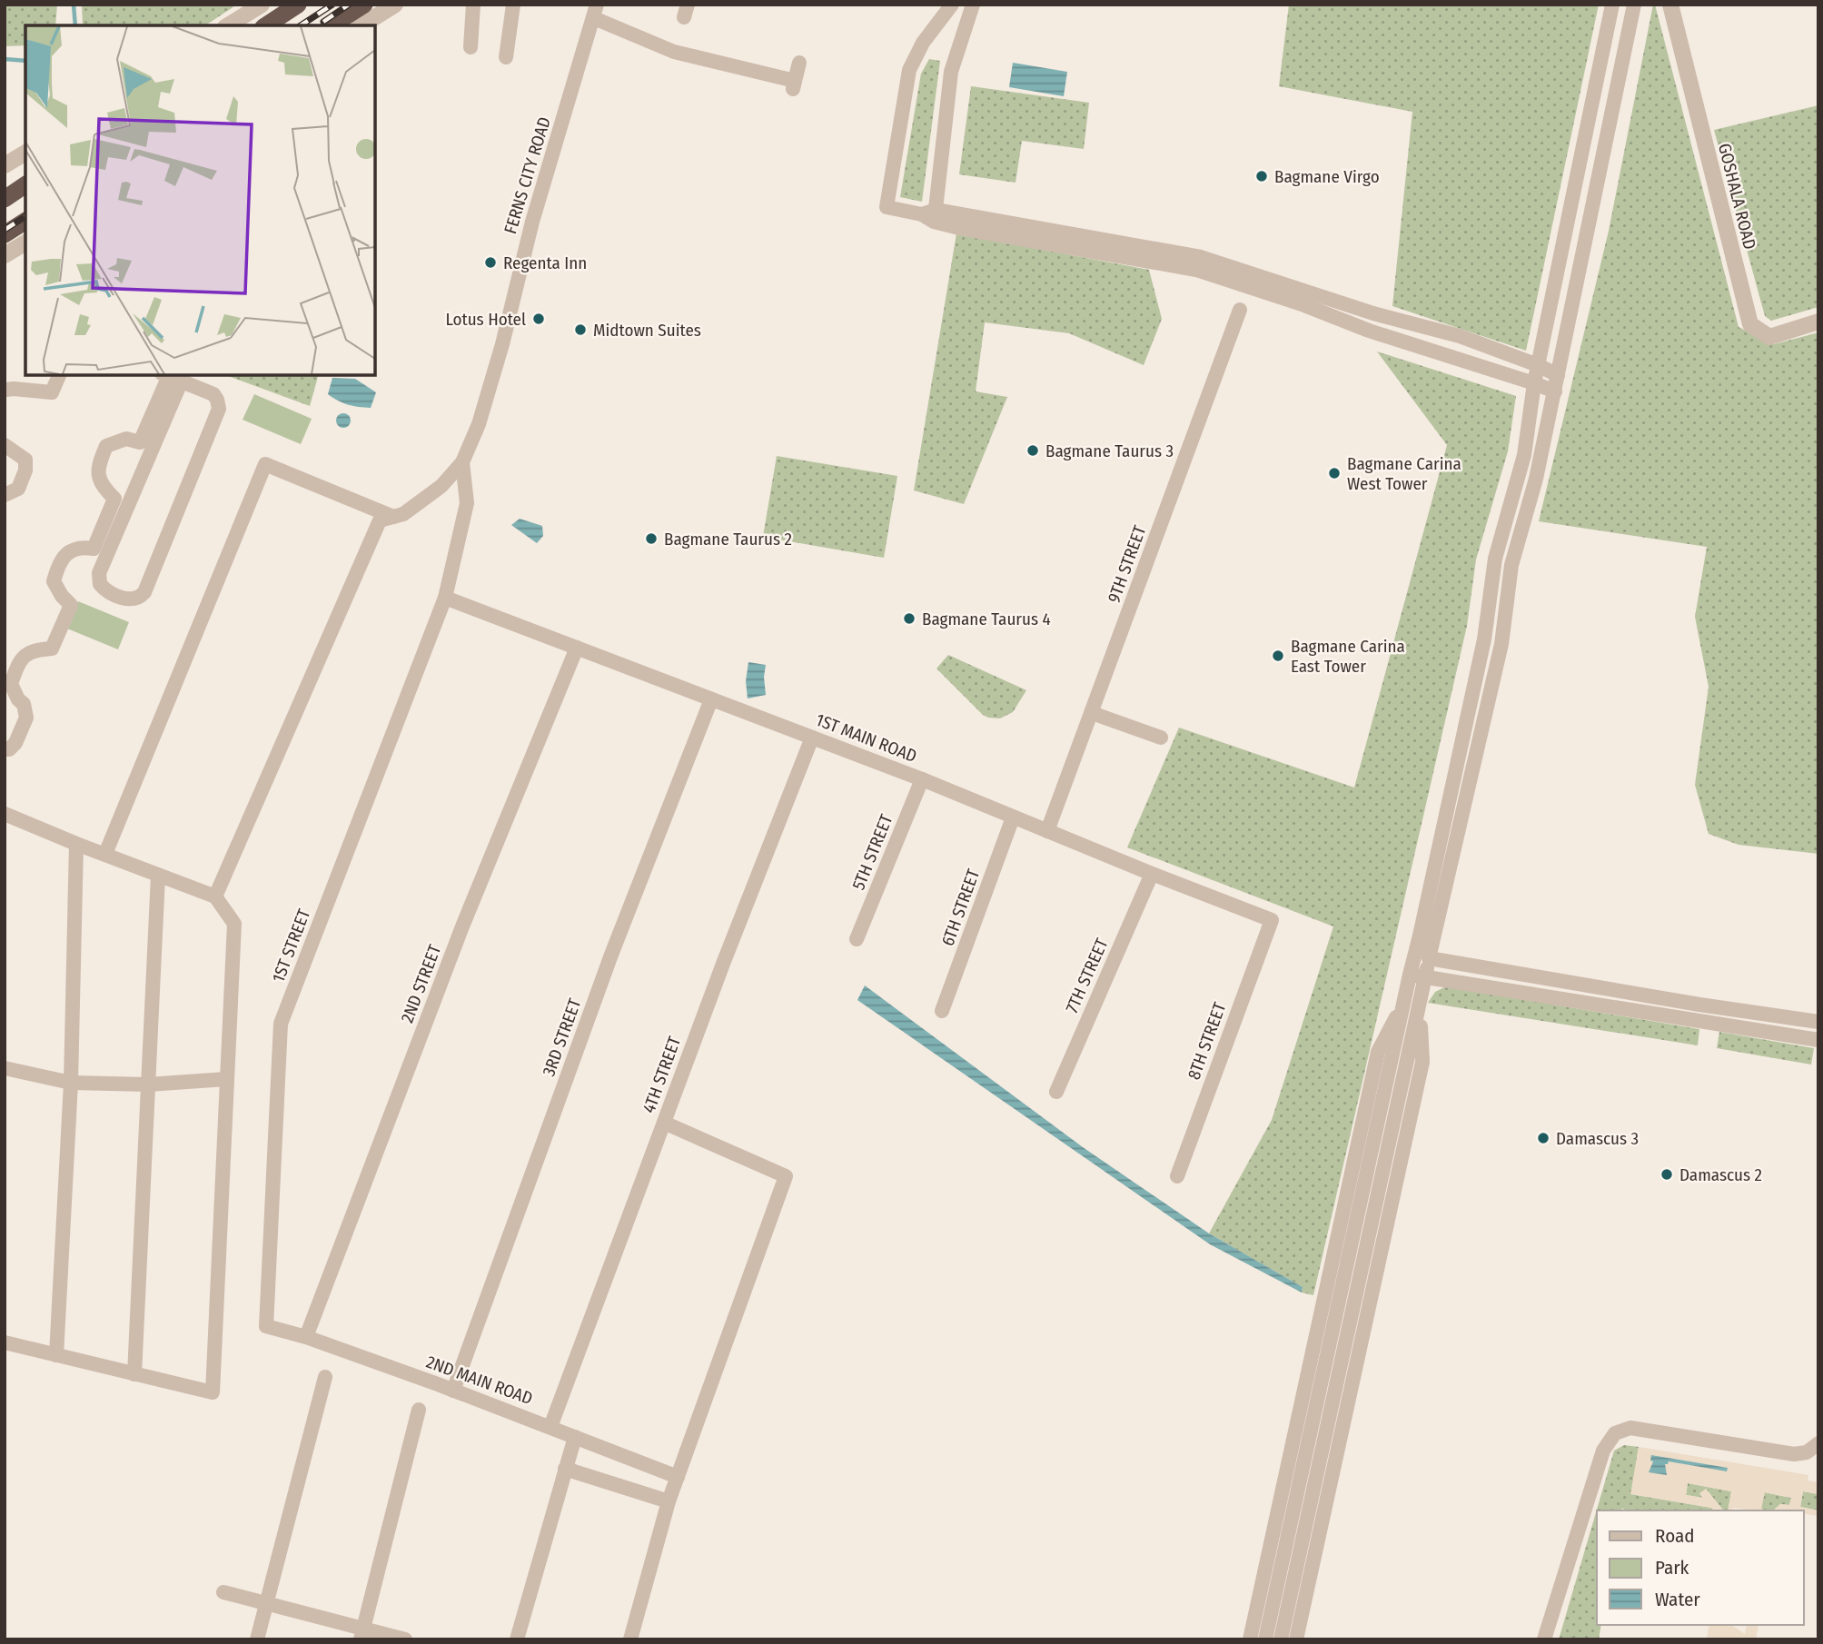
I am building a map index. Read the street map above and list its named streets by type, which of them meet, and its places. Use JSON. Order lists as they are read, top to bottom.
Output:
{
  "streets": {
    "street": [
      "FERNS CITY ROAD",
      "GOSHALA ROAD",
      "9TH STREET",
      "1ST MAIN ROAD",
      "5TH STREET",
      "6TH STREET",
      "1ST STREET",
      "7TH STREET",
      "2ND STREET",
      "3RD STREET",
      "8TH STREET",
      "4TH STREET",
      "2ND MAIN ROAD"
    ]
  },
  "crossings": [
    ["FERNS CITY ROAD", "1ST STREET"],
    ["9TH STREET", "1ST MAIN ROAD"],
    ["1ST MAIN ROAD", "5TH STREET"],
    ["1ST MAIN ROAD", "6TH STREET"],
    ["1ST MAIN ROAD", "1ST STREET"],
    ["1ST MAIN ROAD", "7TH STREET"],
    ["1ST MAIN ROAD", "2ND STREET"],
    ["1ST MAIN ROAD", "3RD STREET"],
    ["1ST MAIN ROAD", "8TH STREET"],
    ["1ST MAIN ROAD", "4TH STREET"],
    ["1ST STREET", "2ND MAIN ROAD"],
    ["2ND STREET", "2ND MAIN ROAD"],
    ["3RD STREET", "2ND MAIN ROAD"],
    ["4TH STREET", "2ND MAIN ROAD"]
  ],
  "places": [
    "Bagmane Virgo",
    "Regenta Inn",
    "Lotus Hotel",
    "Midtown Suites",
    "Bagmane Taurus 3",
    "Bagmane Carina West Tower",
    "Bagmane Taurus 2",
    "Bagmane Taurus 4",
    "Bagmane Carina East Tower",
    "Damascus 3",
    "Damascus 2"
  ],
  "legend": ["Road", "Park", "Water"]
}
